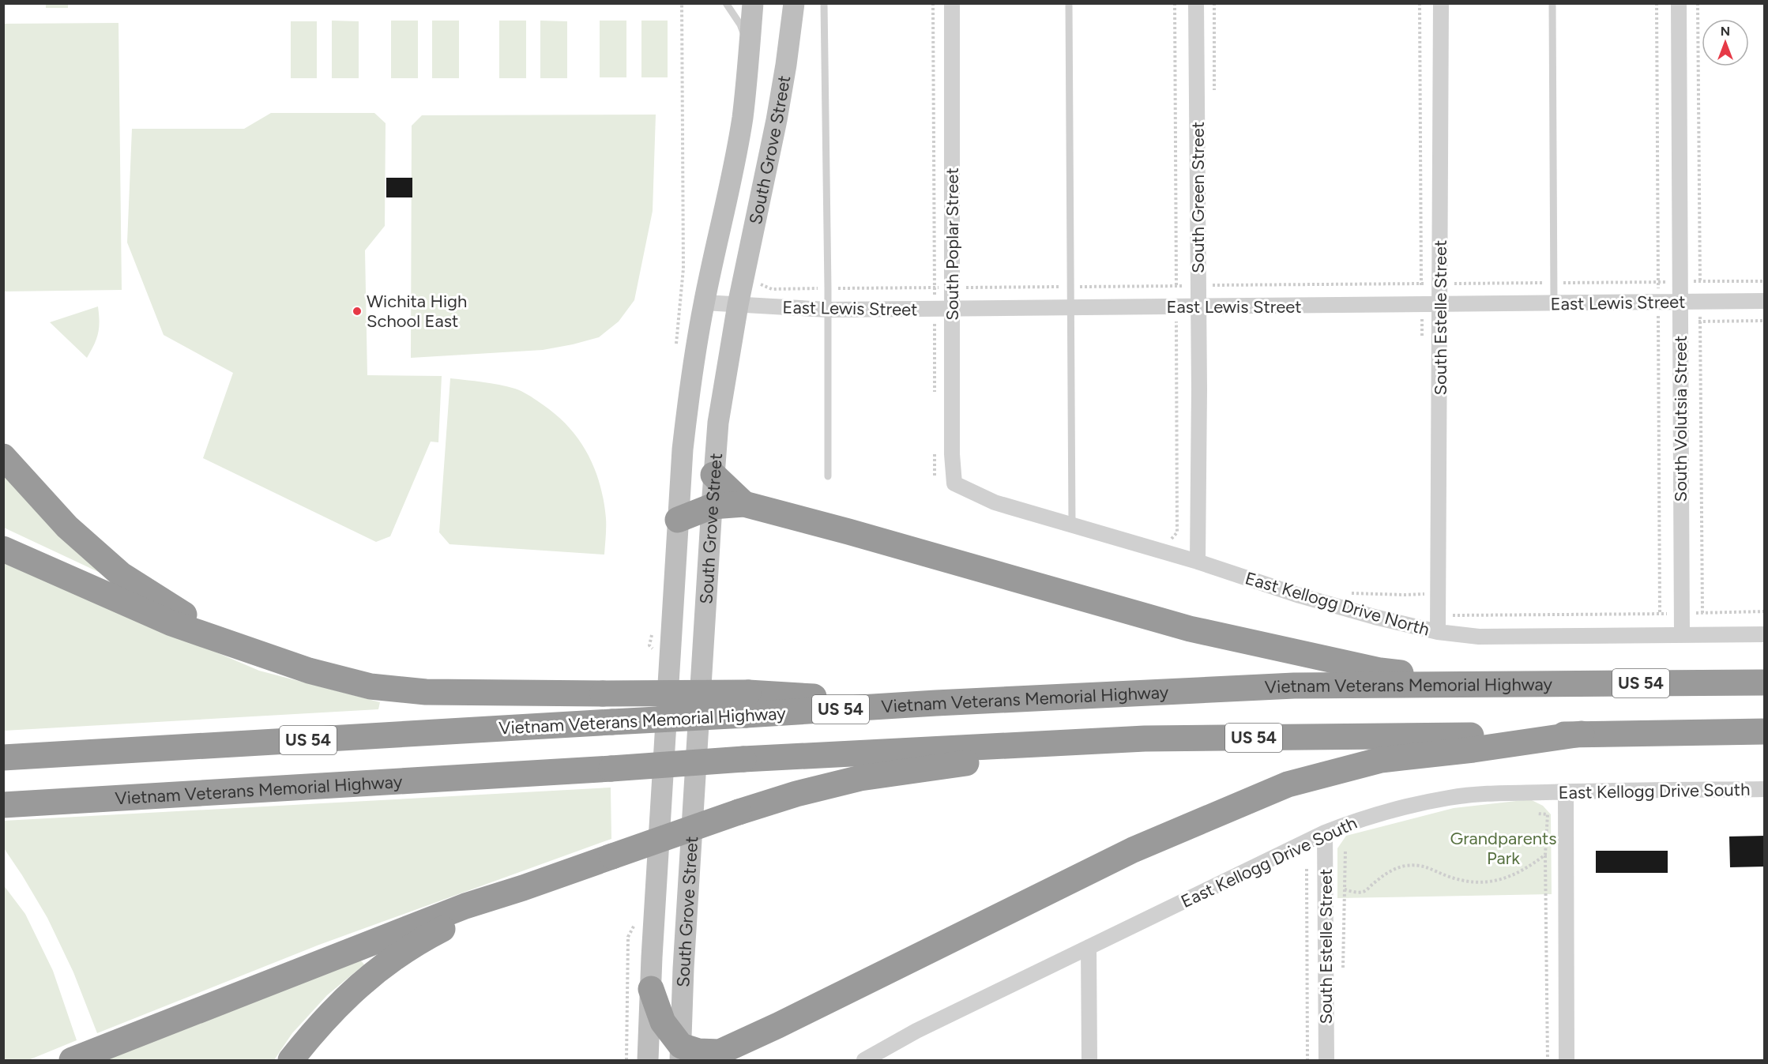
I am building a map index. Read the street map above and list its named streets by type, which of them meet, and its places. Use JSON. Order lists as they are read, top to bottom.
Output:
{
  "streets": {
    "highway": ["US 54", "Vietnam Veterans Memorial Highway"],
    "street": [
      "South Grove Street",
      "South Green Street",
      "South Poplar Street",
      "East Lewis Street",
      "South Estelle Street",
      "South Volutsia Street",
      "East Kellogg Drive North",
      "East Kellogg Drive South"
    ]
  },
  "crossings": [
    ["South Grove Street", "East Lewis Street"],
    ["South Green Street", "East Lewis Street"],
    ["South Green Street", "East Kellogg Drive North"],
    ["South Poplar Street", "East Lewis Street"],
    ["South Poplar Street", "East Kellogg Drive North"],
    ["East Lewis Street", "South Estelle Street"],
    ["East Lewis Street", "South Volutsia Street"],
    ["South Estelle Street", "East Kellogg Drive North"],
    ["South Estelle Street", "East Kellogg Drive South"],
    ["South Volutsia Street", "East Kellogg Drive North"]
  ],
  "parks": ["Grandparents Park"],
  "places": ["Wichita High School East"],
  "north": "top"
}
